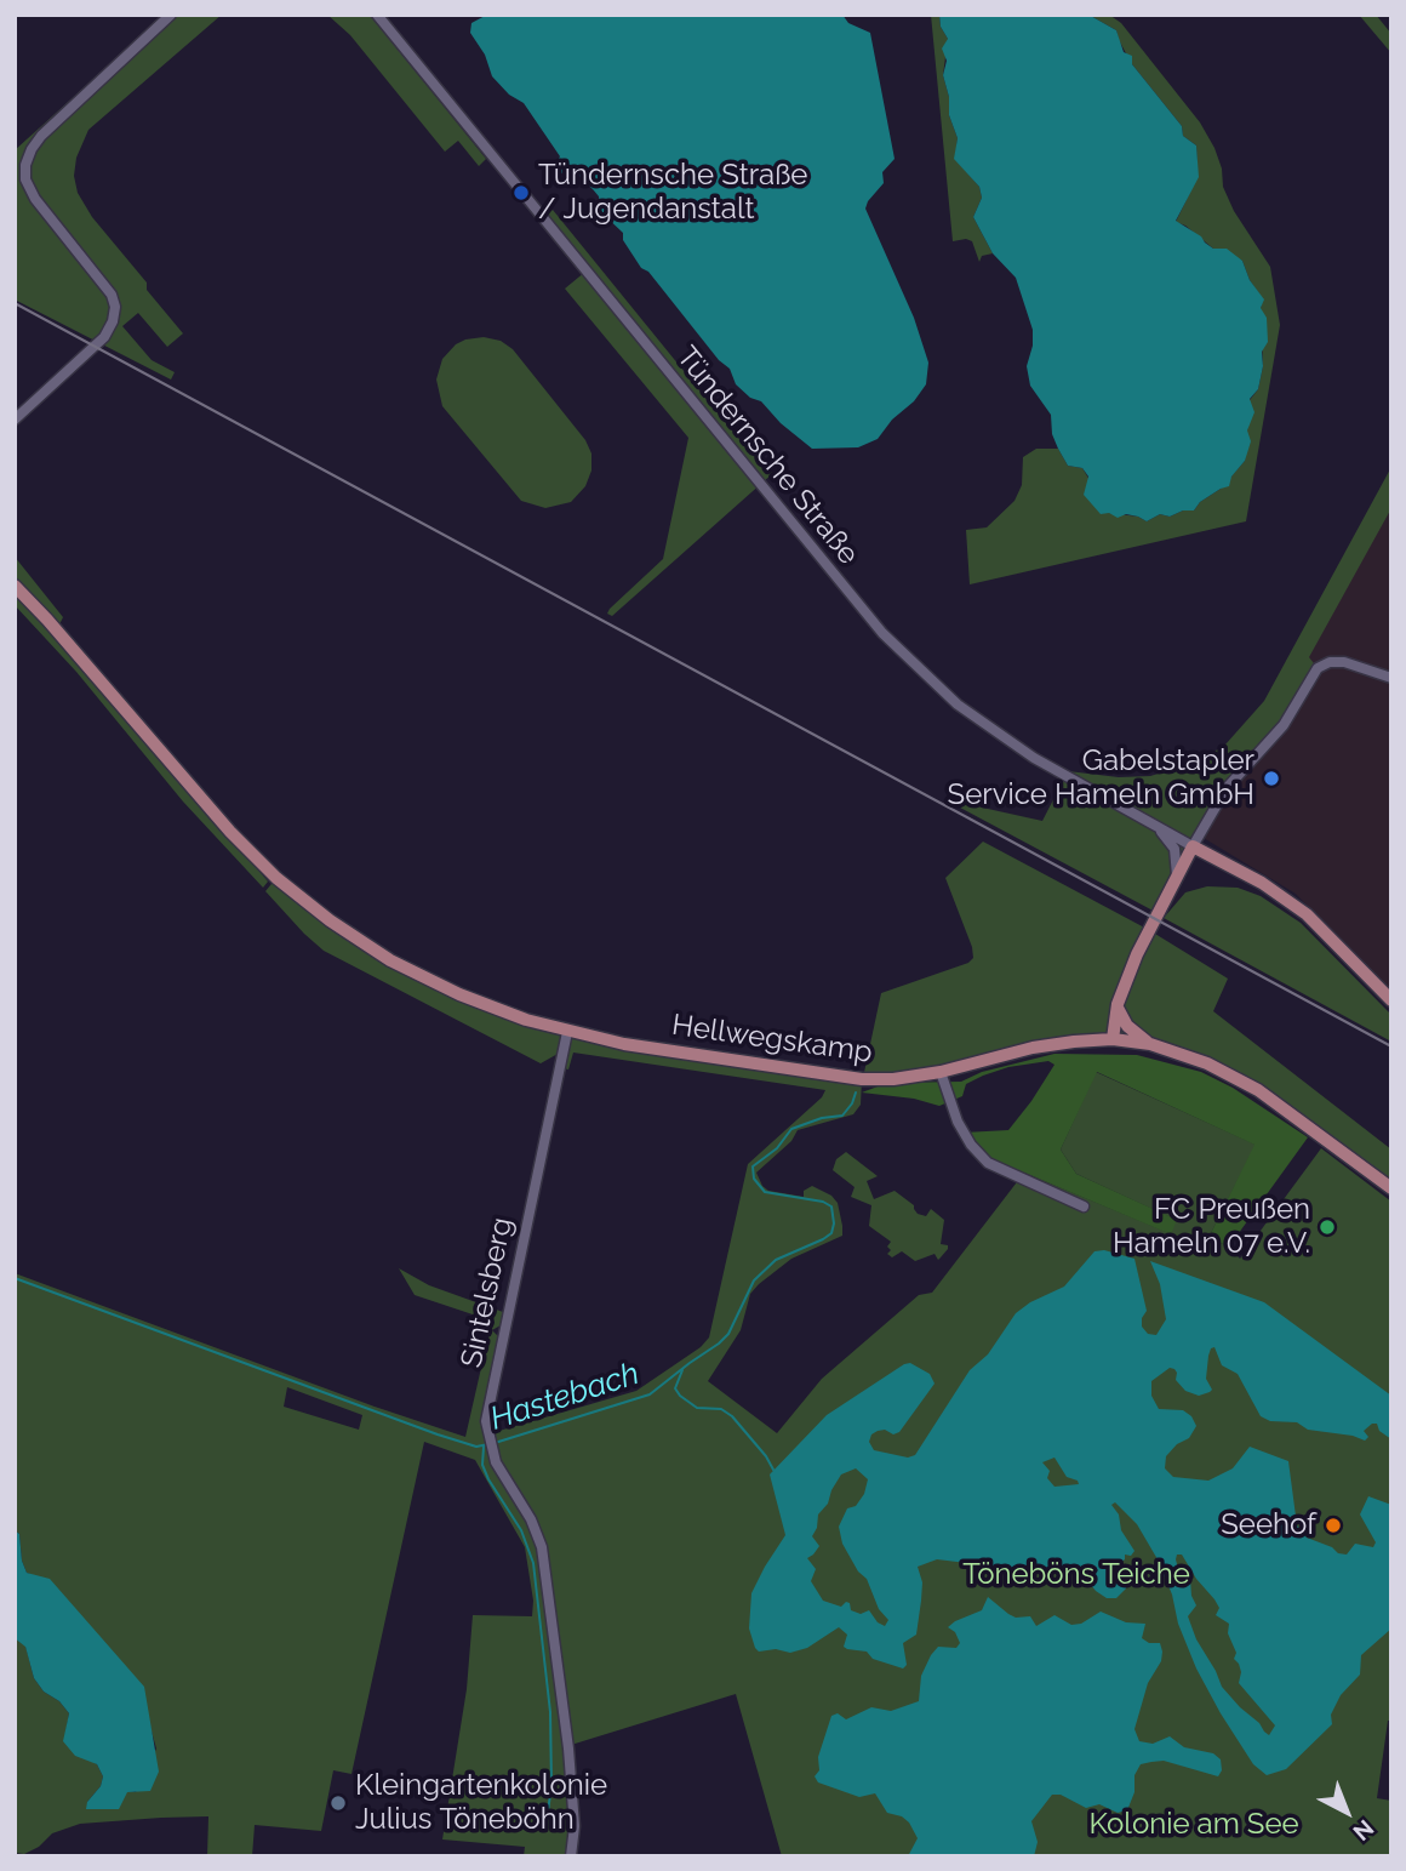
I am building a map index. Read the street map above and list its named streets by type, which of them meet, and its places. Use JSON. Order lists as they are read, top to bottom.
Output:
{
  "streets": {
    "main road": ["Hellwegskamp"],
    "street": ["Tündernsche Straße", "Sintelsberg"]
  },
  "crossings": [
    ["Hellwegskamp", "Sintelsberg"]
  ],
  "water": ["Hastebach"],
  "parks": ["Töneböns Teiche", "Kolonie am See"],
  "places": [
    "Tündernsche Straße / Jugendanstalt",
    "Gabelstapler Service Hameln GmbH",
    "FC Preußen Hameln 07 e.V.",
    "Seehof",
    "Kleingartenkolonie Julius Töneböhn"
  ],
  "north": "bottom right"
}
